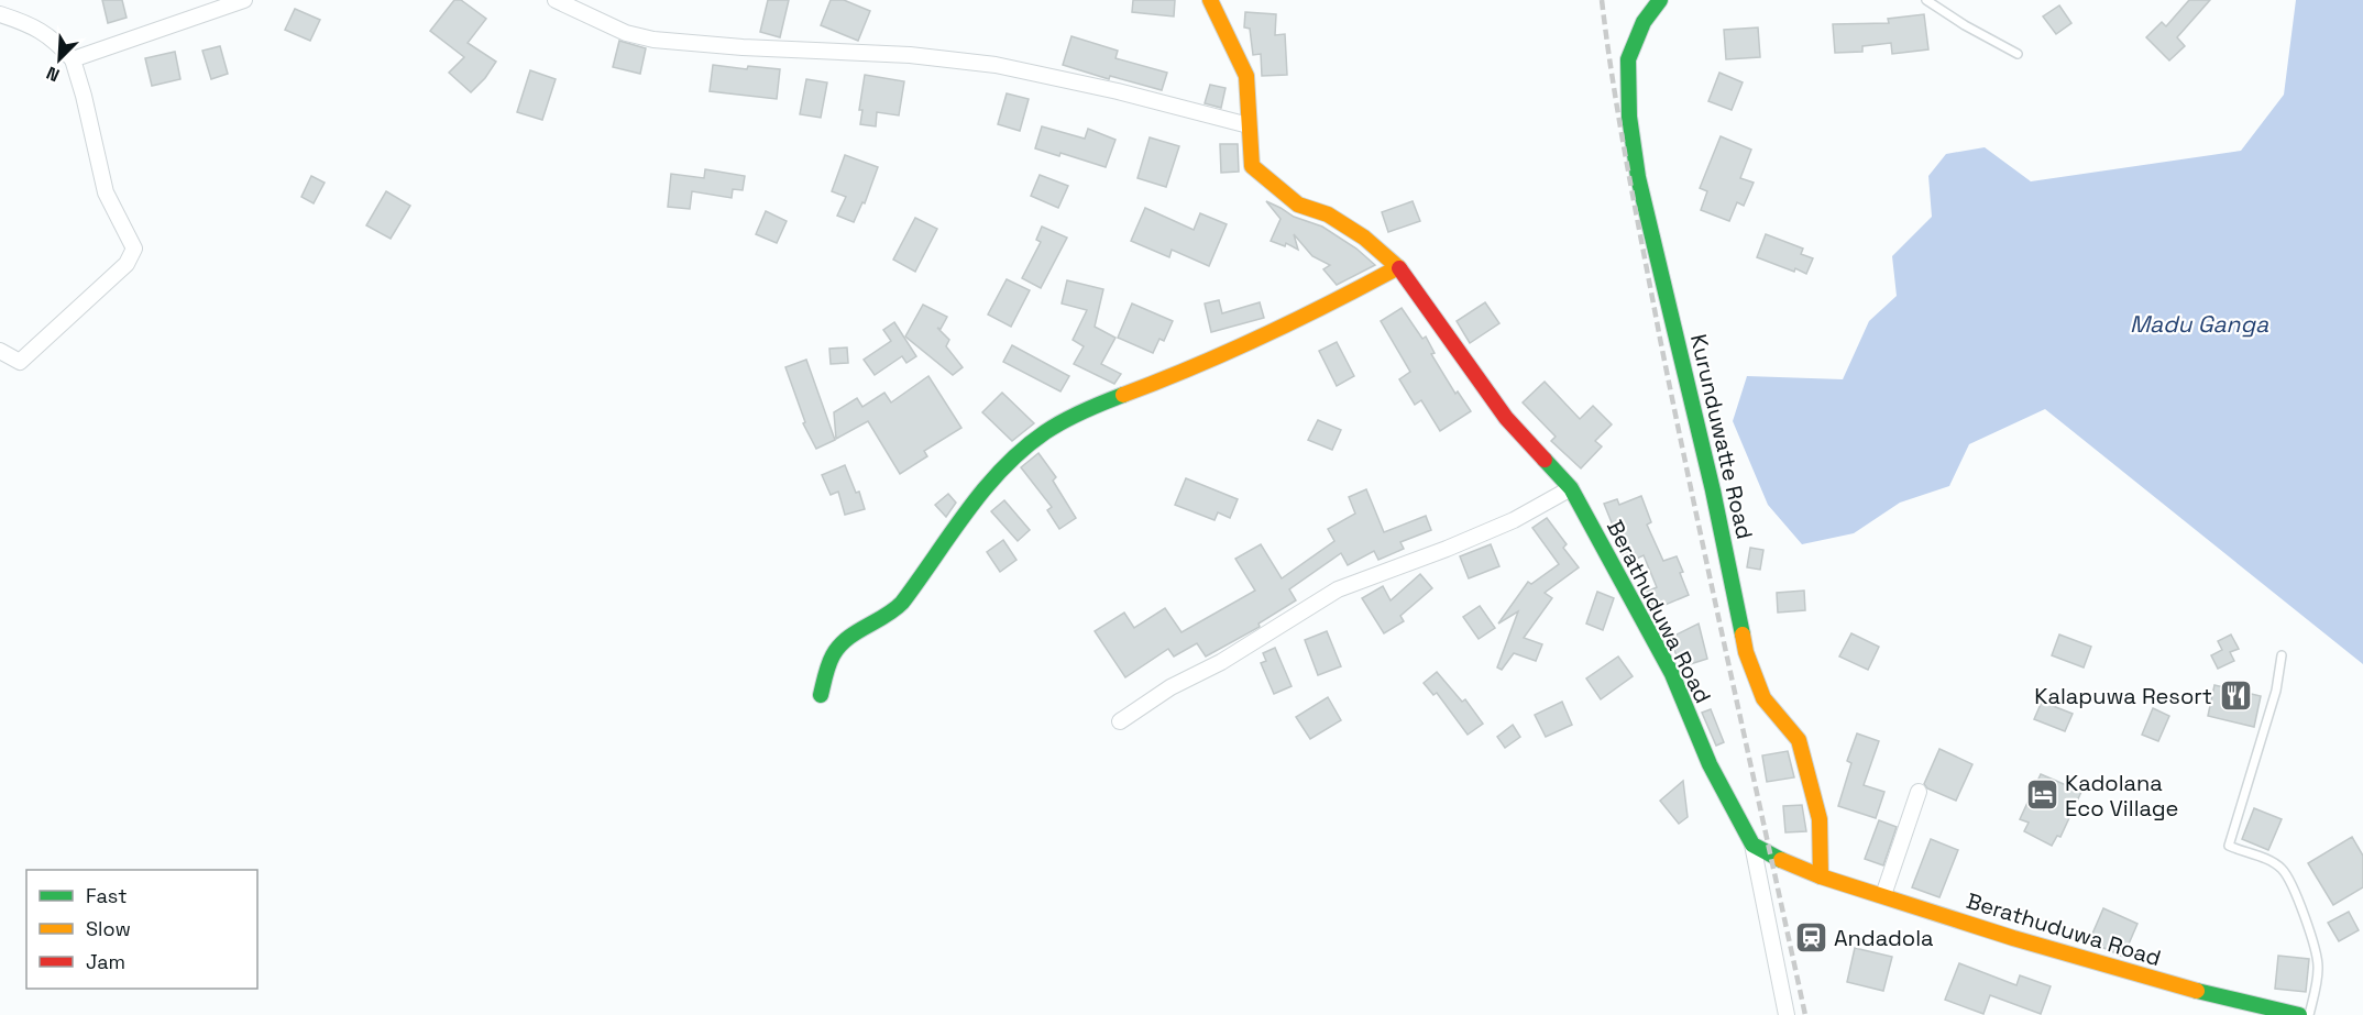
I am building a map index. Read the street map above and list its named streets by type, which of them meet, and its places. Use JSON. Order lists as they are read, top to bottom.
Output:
{
  "streets": {
    "street": ["Kurunduwatte Road", "Berathuduwa Road"]
  },
  "crossings": [
    ["Kurunduwatte Road", "Berathuduwa Road"]
  ],
  "water": ["Madu Ganga"],
  "places": {
    "restaurant": ["Kalapuwa Resort"],
    "hotel": ["Kadolana Eco Village"],
    "station": ["Andadola"]
  },
  "legend": ["Fast", "Slow", "Jam"],
  "north": "bottom left"
}
